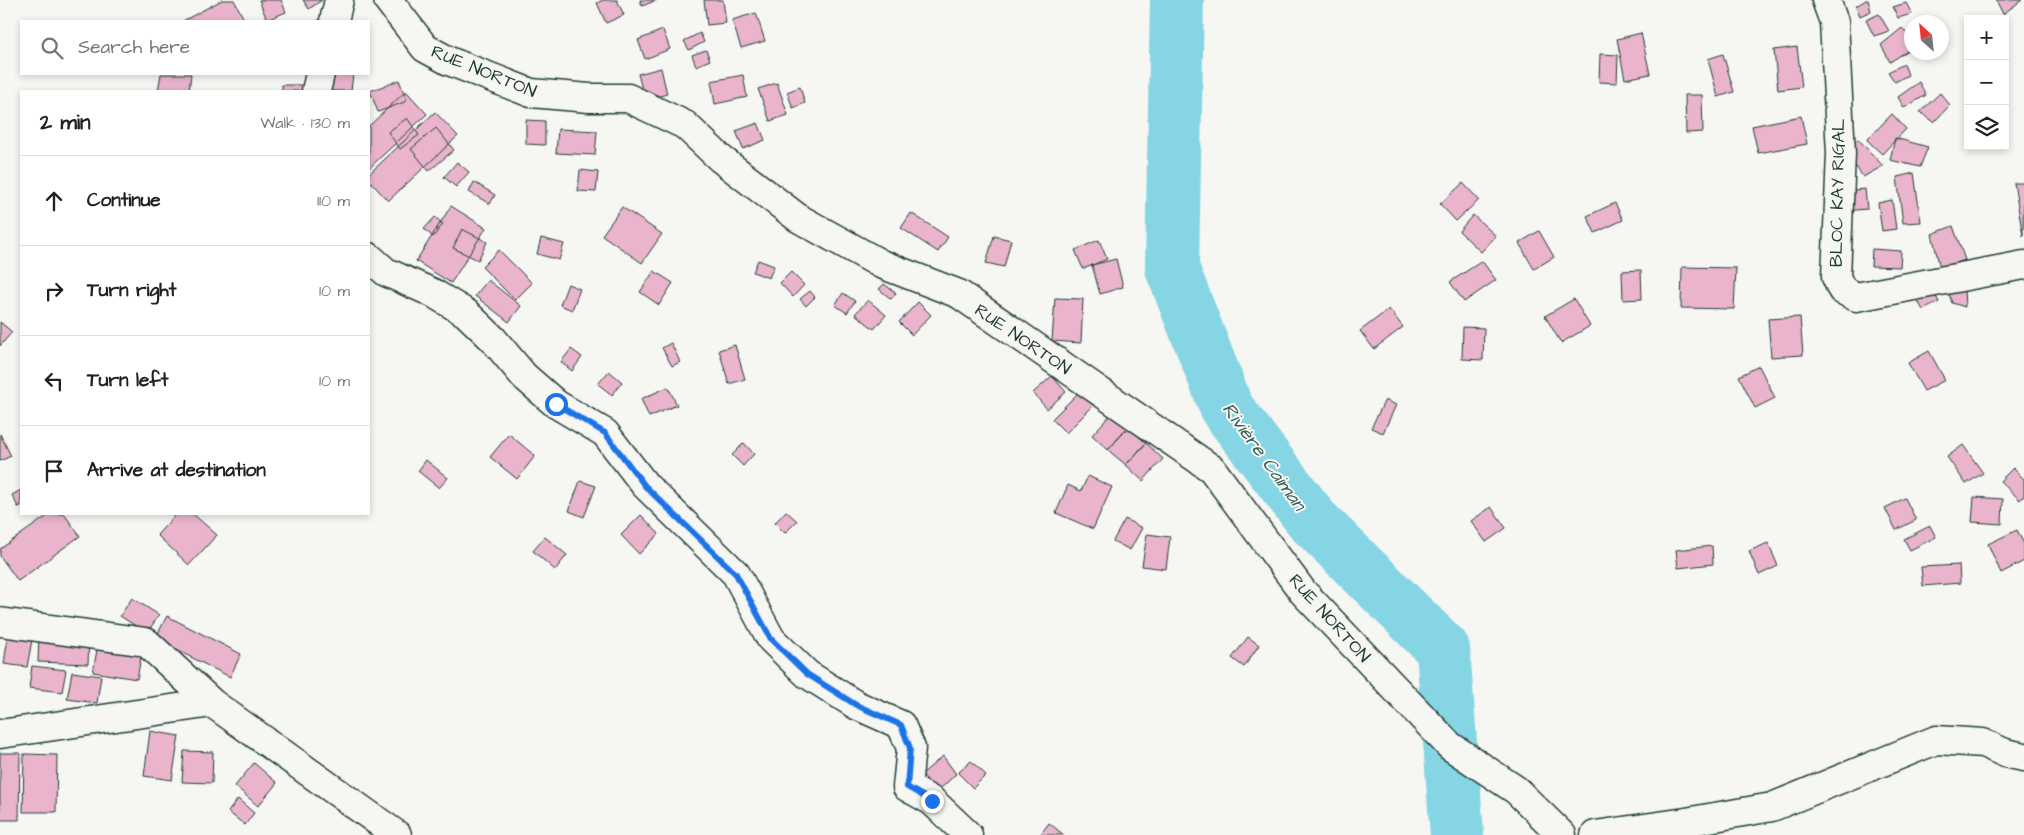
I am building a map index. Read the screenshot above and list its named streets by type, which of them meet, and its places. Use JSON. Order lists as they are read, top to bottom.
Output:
{
  "streets": {
    "street": ["RUE NORTON", "BLOC KAY RIGAL"]
  },
  "water": ["Rivière Caiman"],
  "north": "top left",
  "page": {
    "map_buttons": ["+", "−"],
    "search": "Search here",
    "heading": ["2 min", "Walk · 130 m"],
    "list": [
      ["Continue", "110 m"],
      ["Turn right", "10 m"],
      ["Turn left", "10 m"],
      "Arrive at destination"
    ]
  }
}
